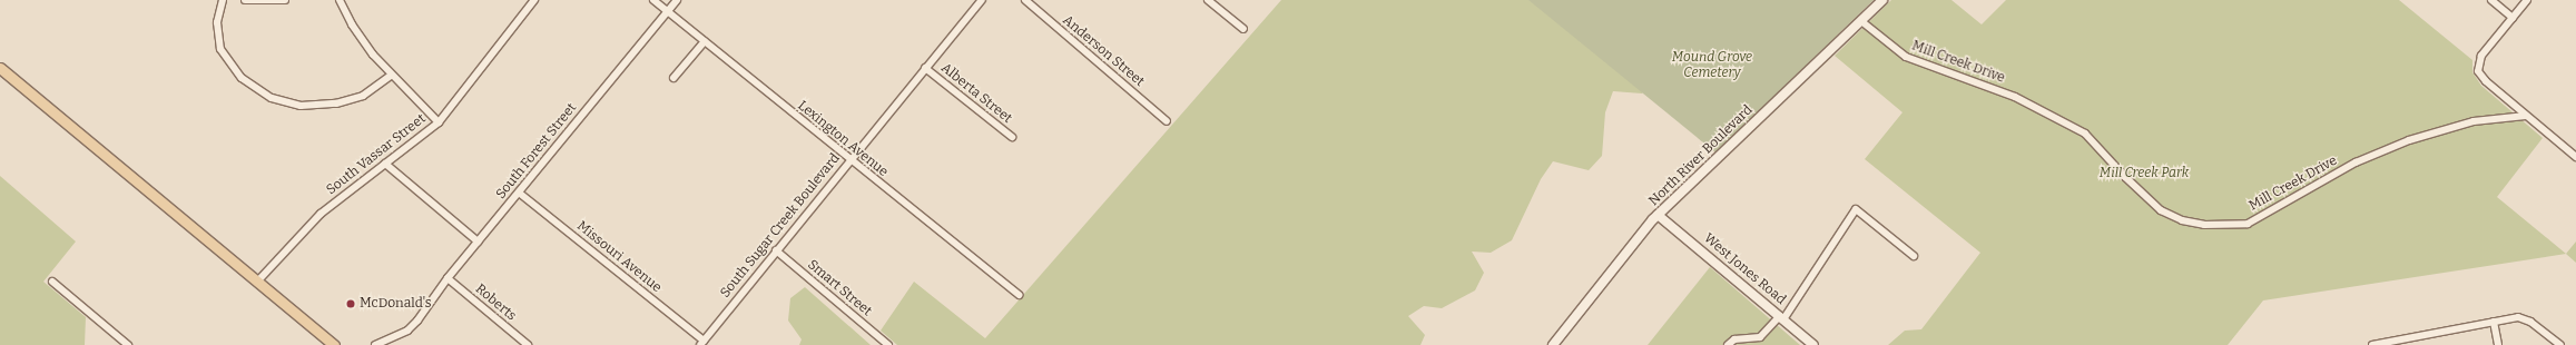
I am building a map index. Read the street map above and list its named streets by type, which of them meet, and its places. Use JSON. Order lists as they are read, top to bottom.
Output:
{
  "streets": {
    "main road": ["North River Boulevard", "West Jones Road"],
    "street": [
      "Anderson Street",
      "Mill Creek Drive",
      "Alberta Street",
      "Lexington Avenue",
      "South Forest Street",
      "South Vassar Street",
      "South Sugar Creek Boulevard",
      "Missouri Avenue",
      "Smart Street",
      "Roberts"
    ]
  },
  "crossings": [
    ["Mill Creek Drive", "North River Boulevard"],
    ["Alberta Street", "South Sugar Creek Boulevard"],
    ["Lexington Avenue", "South Forest Street"],
    ["Lexington Avenue", "South Sugar Creek Boulevard"],
    ["South Forest Street", "Missouri Avenue"],
    ["South Forest Street", "Roberts"],
    ["North River Boulevard", "West Jones Road"],
    ["South Sugar Creek Boulevard", "Missouri Avenue"],
    ["South Sugar Creek Boulevard", "Smart Street"]
  ],
  "parks": ["Mound Grove Cemetery", "Mill Creek Park"],
  "places": ["McDonald's"]
}
